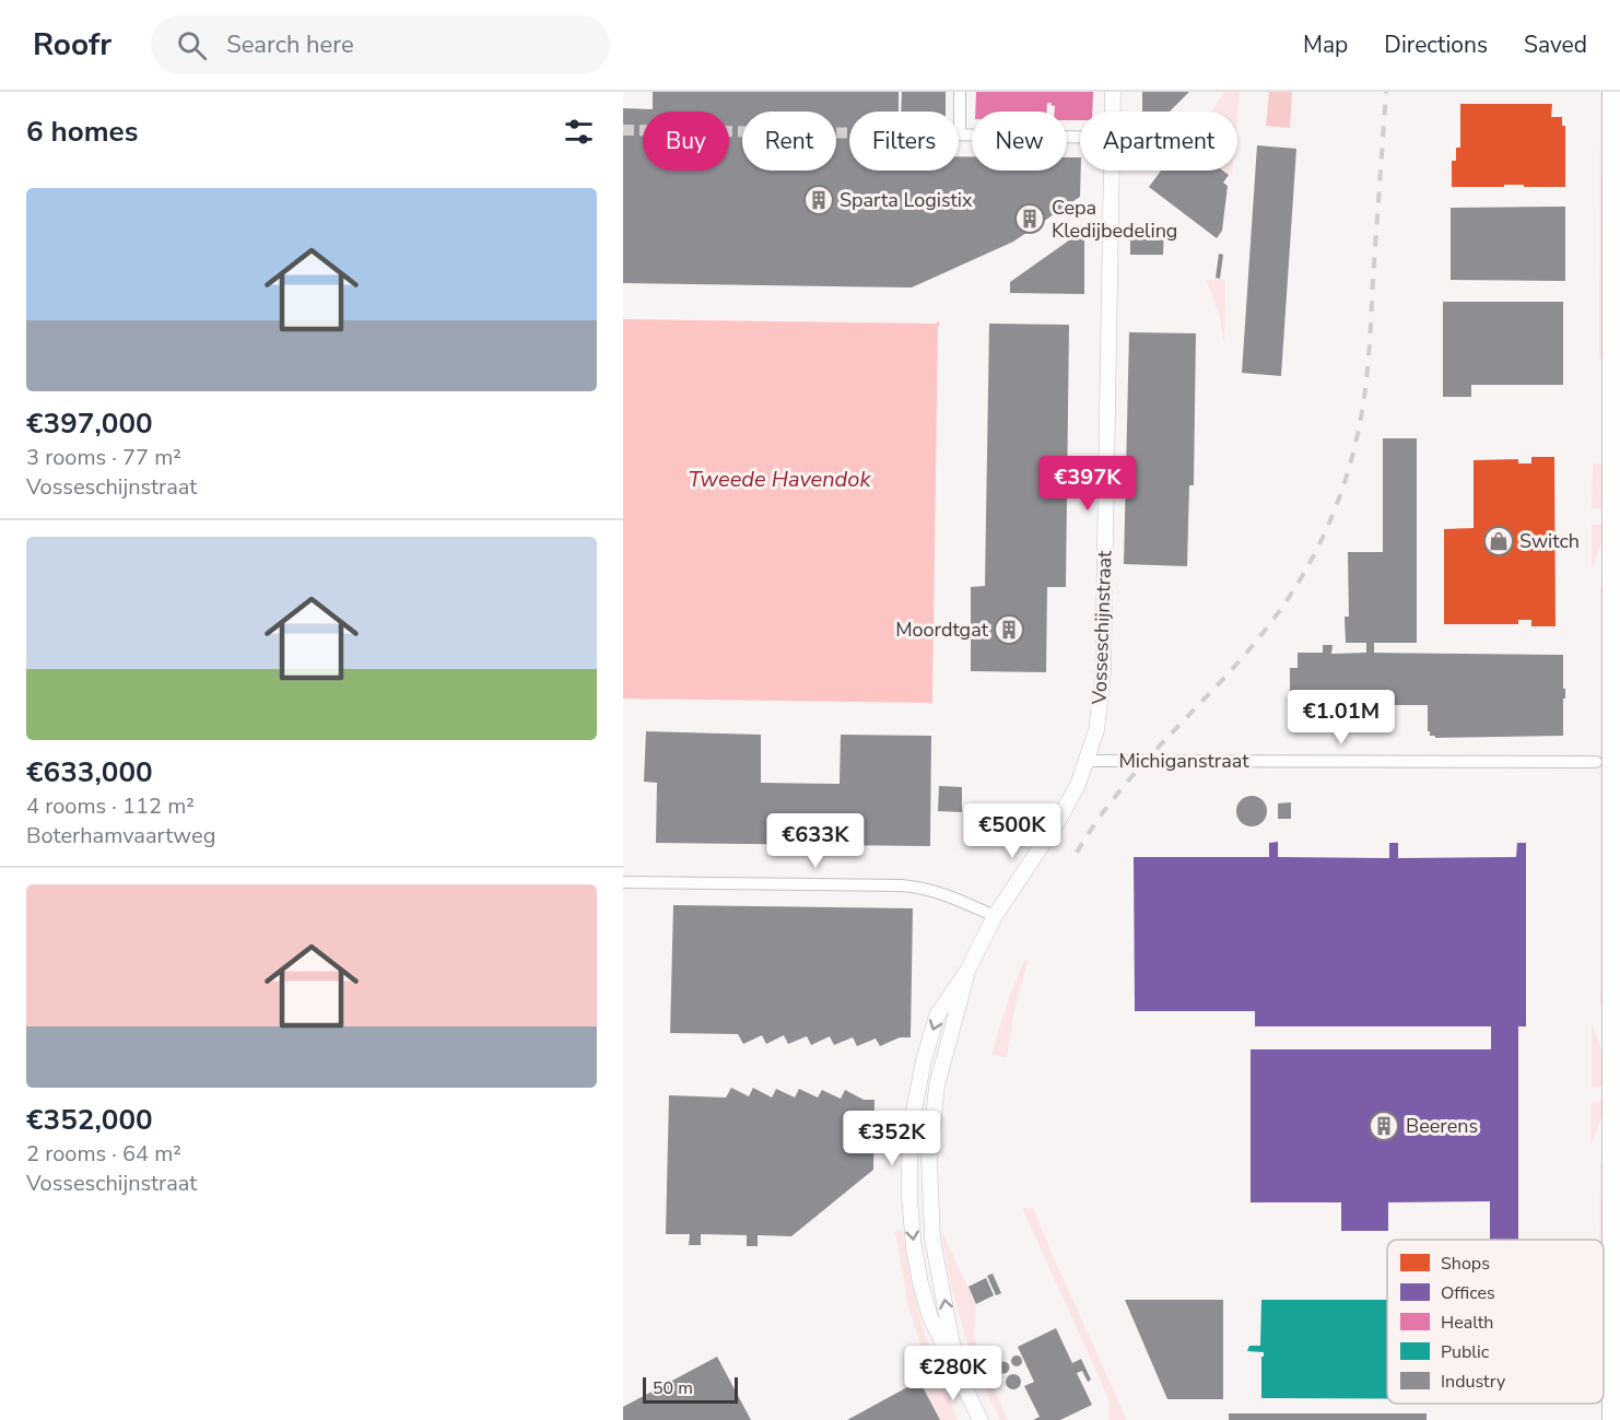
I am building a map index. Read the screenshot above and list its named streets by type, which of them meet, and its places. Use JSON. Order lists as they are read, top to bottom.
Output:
{
  "streets": {
    "street": ["Vosseschijnstraat", "Michiganstraat"]
  },
  "crossings": [
    ["Vosseschijnstraat", "Michiganstraat"]
  ],
  "water": ["Tweede Havendok"],
  "places": {
    "building": [
      "Sparta Logistix",
      "Cepa Kledijbedeling",
      "Moordtgat",
      "Beerens"
    ],
    "shop": ["Switch"]
  },
  "legend": [
    "Shops",
    "Offices",
    "Health",
    "Public",
    "Industry"
  ],
  "scale_bar": "50 m",
  "page": {
    "header": "Roofr",
    "search": "Search here",
    "nav": ["Map", "Directions", "Saved"],
    "heading": "6 homes",
    "chip": [
      "Buy",
      "Rent",
      "Filters",
      "New",
      "Apartment"
    ],
    "list": [
      {
        "name": "€397,000",
        "note": "3 rooms · 77 m² · Vosseschijnstraat"
      },
      {
        "name": "€633,000",
        "note": "4 rooms · 112 m² · Boterhamvaartweg"
      },
      {
        "name": "€352,000",
        "note": "2 rooms · 64 m² · Vosseschijnstraat"
      }
    ],
    "price": [
      "€397K",
      "€1.01M",
      "€500K",
      "€633K",
      "€352K",
      "€280K"
    ],
    "scale": "50 m"
  }
}
